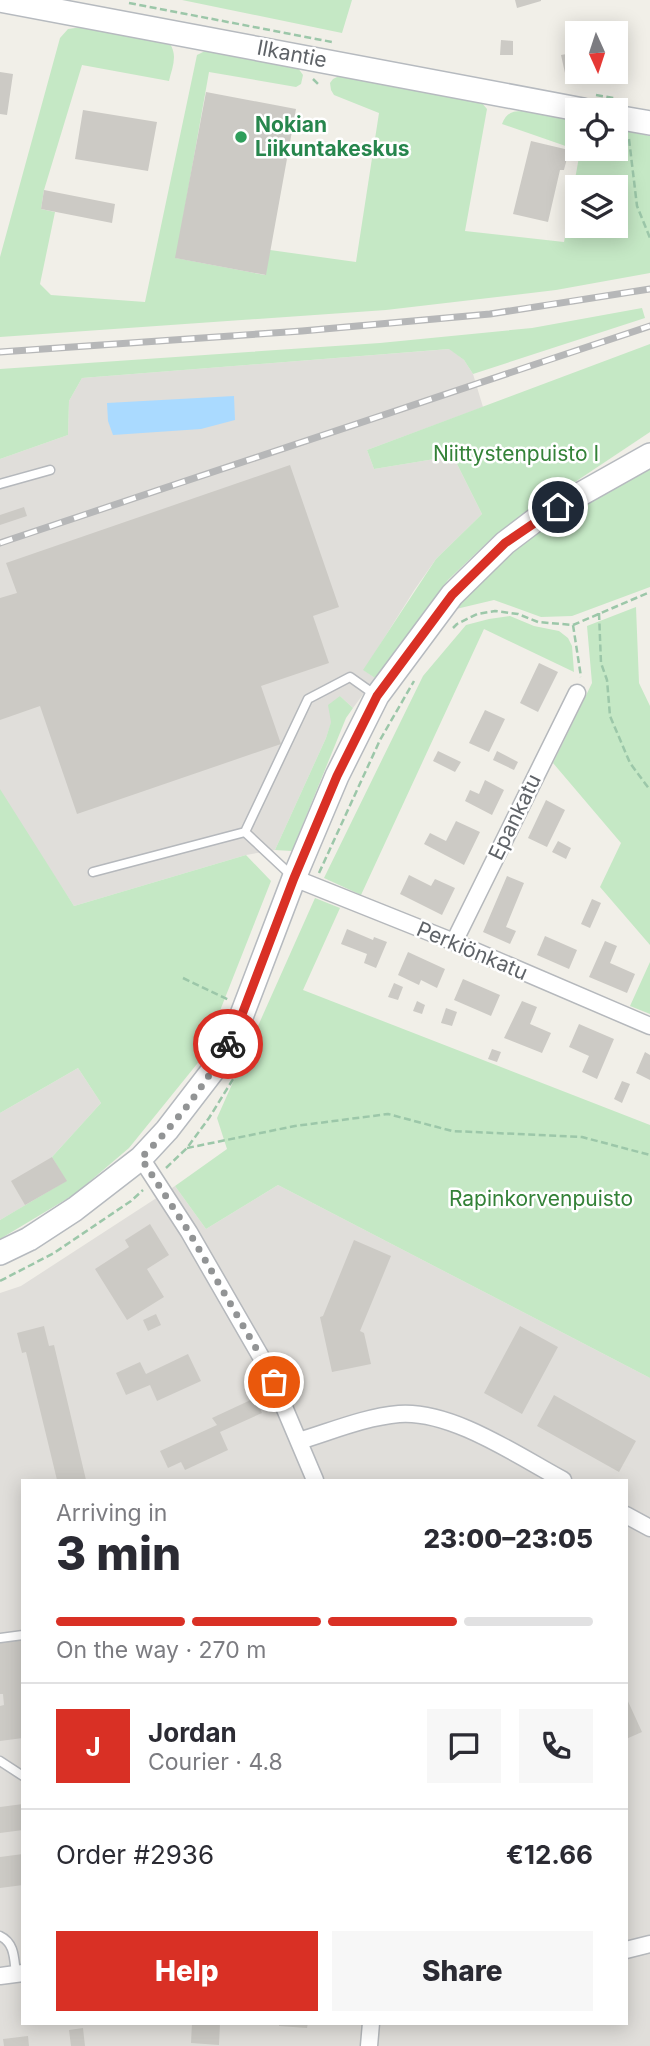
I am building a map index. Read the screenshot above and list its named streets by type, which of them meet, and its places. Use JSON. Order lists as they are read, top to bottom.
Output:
{
  "streets": {
    "main road": ["Ilkantie"],
    "street": ["Epankatu", "Perkiönkatu"]
  },
  "crossings": [
    ["Epankatu", "Perkiönkatu"]
  ],
  "parks": ["Niittystenpuisto I", "Rapinkorvenpuisto"],
  "places": ["Nokian Liikuntakeskus"],
  "north": "bottom",
  "page": {
    "heading": ["3 min", "Arriving in", "23:00–23:05"],
    "panel": [
      "Jordan",
      "Courier · 4.8",
      "Order #2936",
      "€12.66"
    ],
    "bar": "On the way · 270 m",
    "round": "J",
    "buttons": ["Help", "Share"]
  }
}
